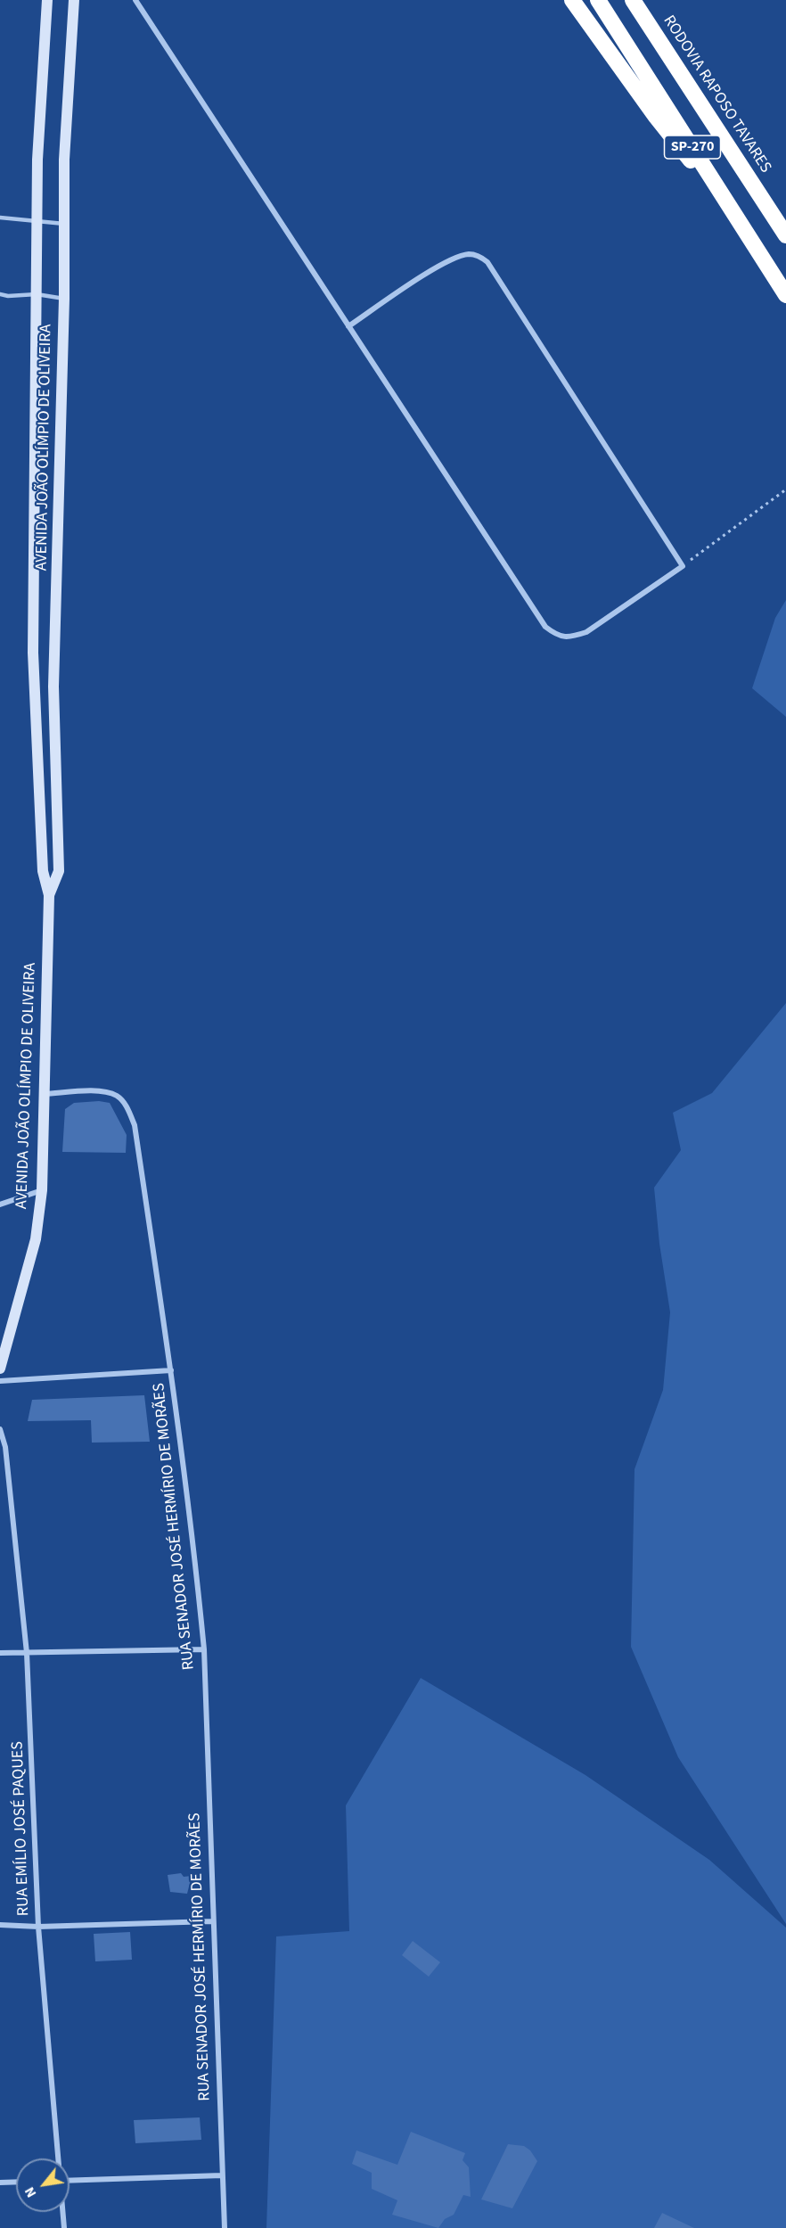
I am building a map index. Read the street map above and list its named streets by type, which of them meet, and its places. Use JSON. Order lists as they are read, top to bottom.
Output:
{
  "streets": {
    "highway": ["RODOVIA RAPOSO TAVARES", "SP-270"],
    "main road": ["AVENIDA JOÃO OLÍMPIO DE OLIVEIRA"],
    "street": ["RUA SENADOR JOSÉ HERMÍRIO DE MORÃES", "RUA EMÍLIO JOSÉ PAQUES"]
  },
  "crossings": [
    ["AVENIDA JOÃO OLÍMPIO DE OLIVEIRA", "RUA SENADOR JOSÉ HERMÍRIO DE MORÃES"]
  ],
  "north": "bottom left"
}
